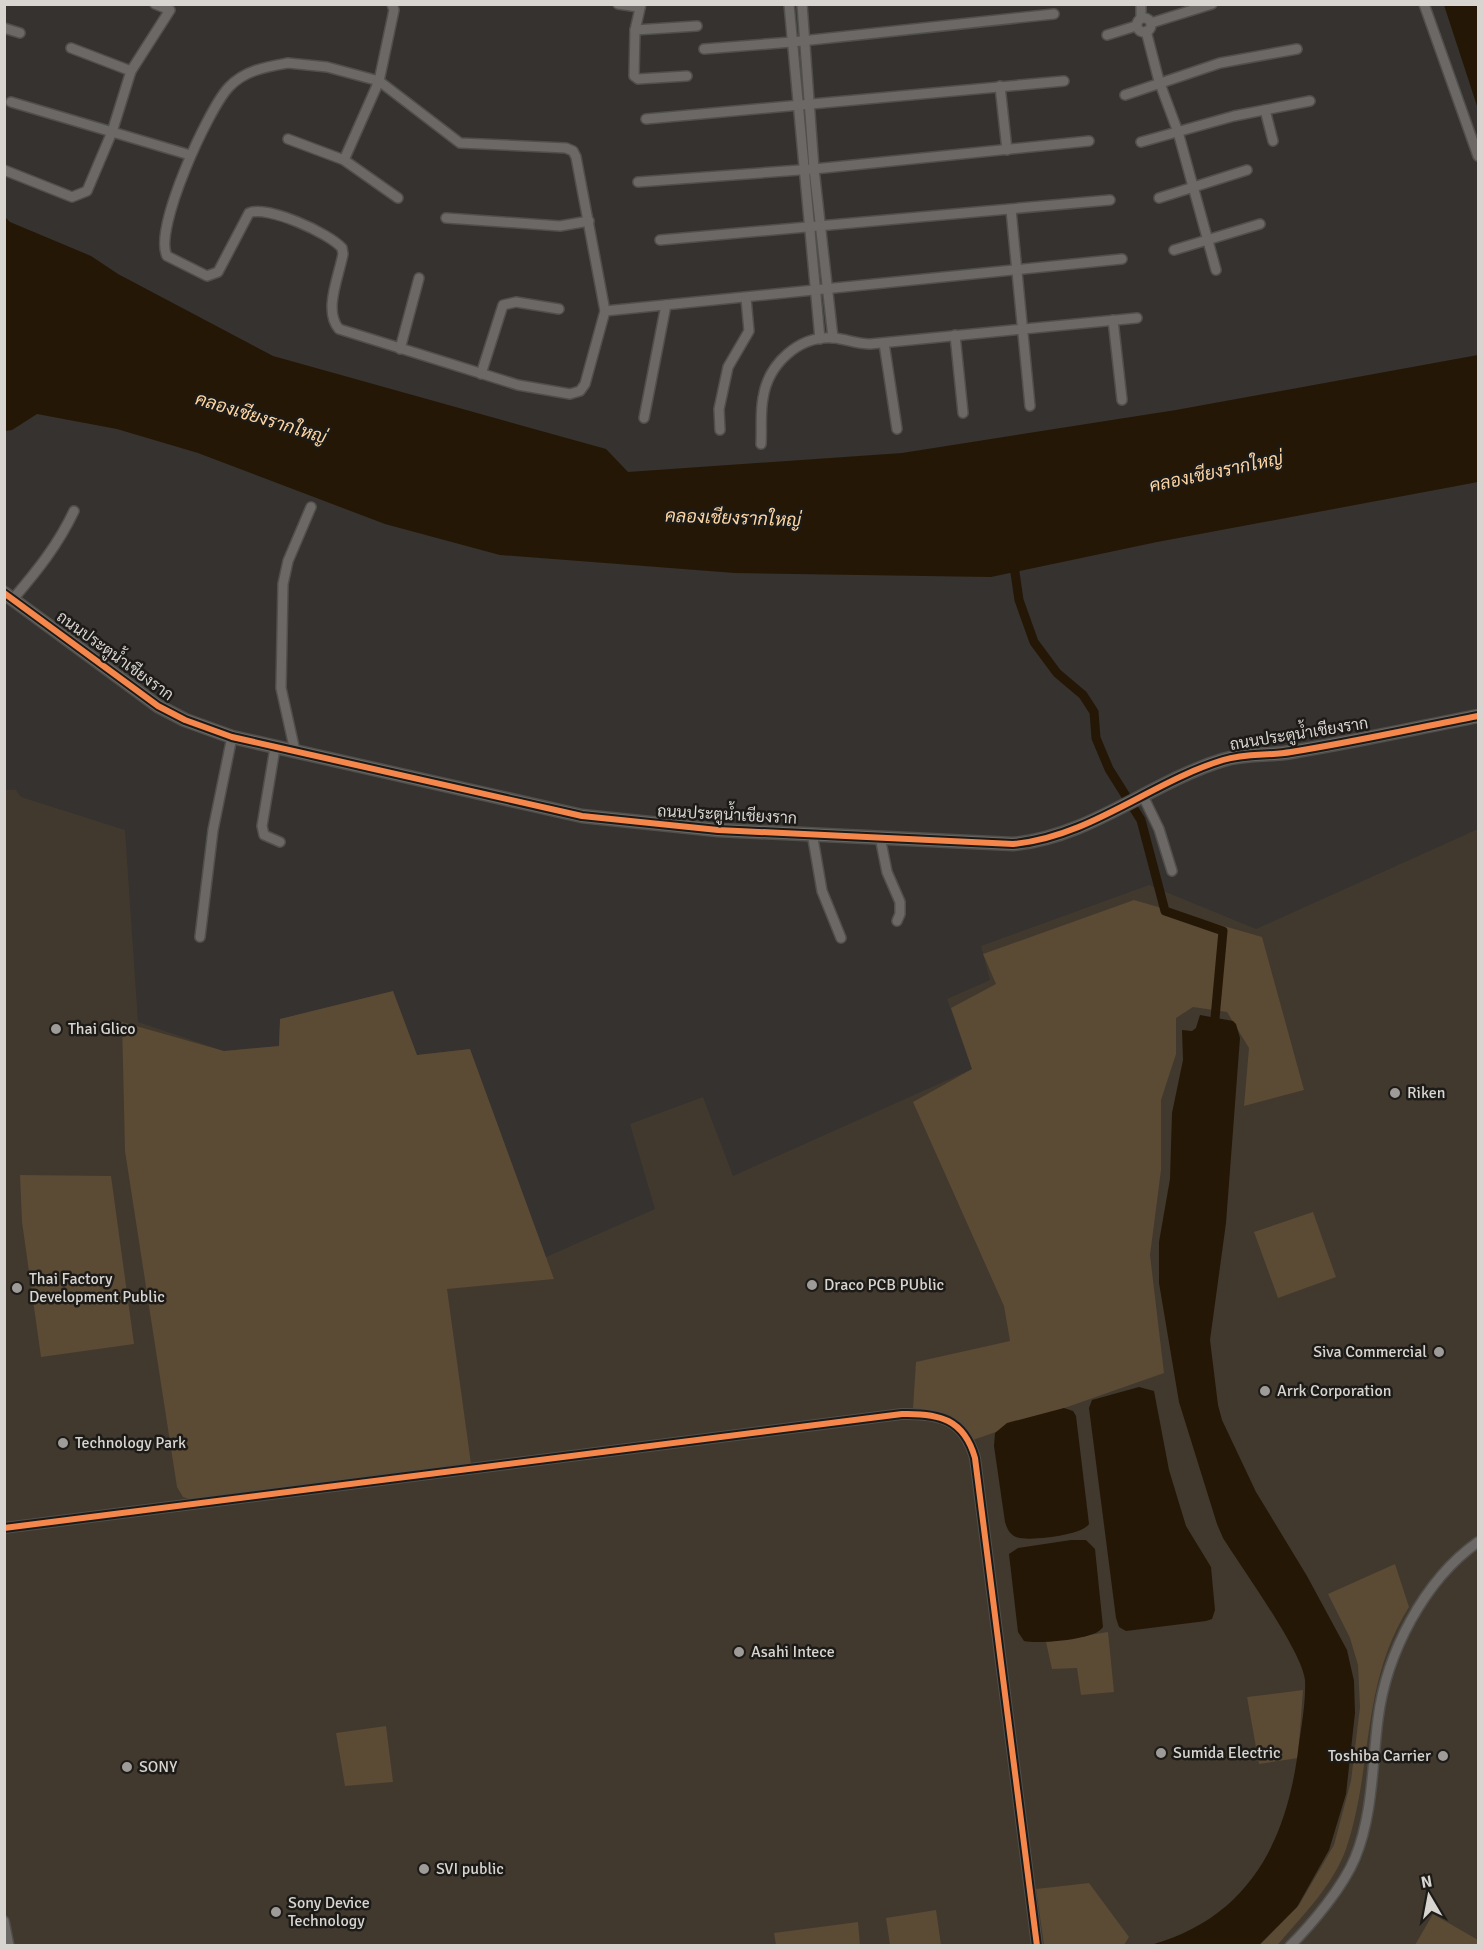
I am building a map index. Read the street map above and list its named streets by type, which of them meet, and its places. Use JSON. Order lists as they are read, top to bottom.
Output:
{
  "streets": {
    "street": ["ถนนประตูน้ำเชียงราก"]
  },
  "water": ["คลองเชียงรากใหญ่"],
  "places": [
    "Thai Glico",
    "Riken",
    "Draco PCB PUblic",
    "Thai Factory Development Public",
    "Siva Commercial",
    "Arrk Corporation",
    "Technology Park",
    "Asahi Intece",
    "Sumida Electric",
    "Toshiba Carrier",
    "SONY",
    "SVI public",
    "Sony Device Technology"
  ],
  "north": "top"
}
